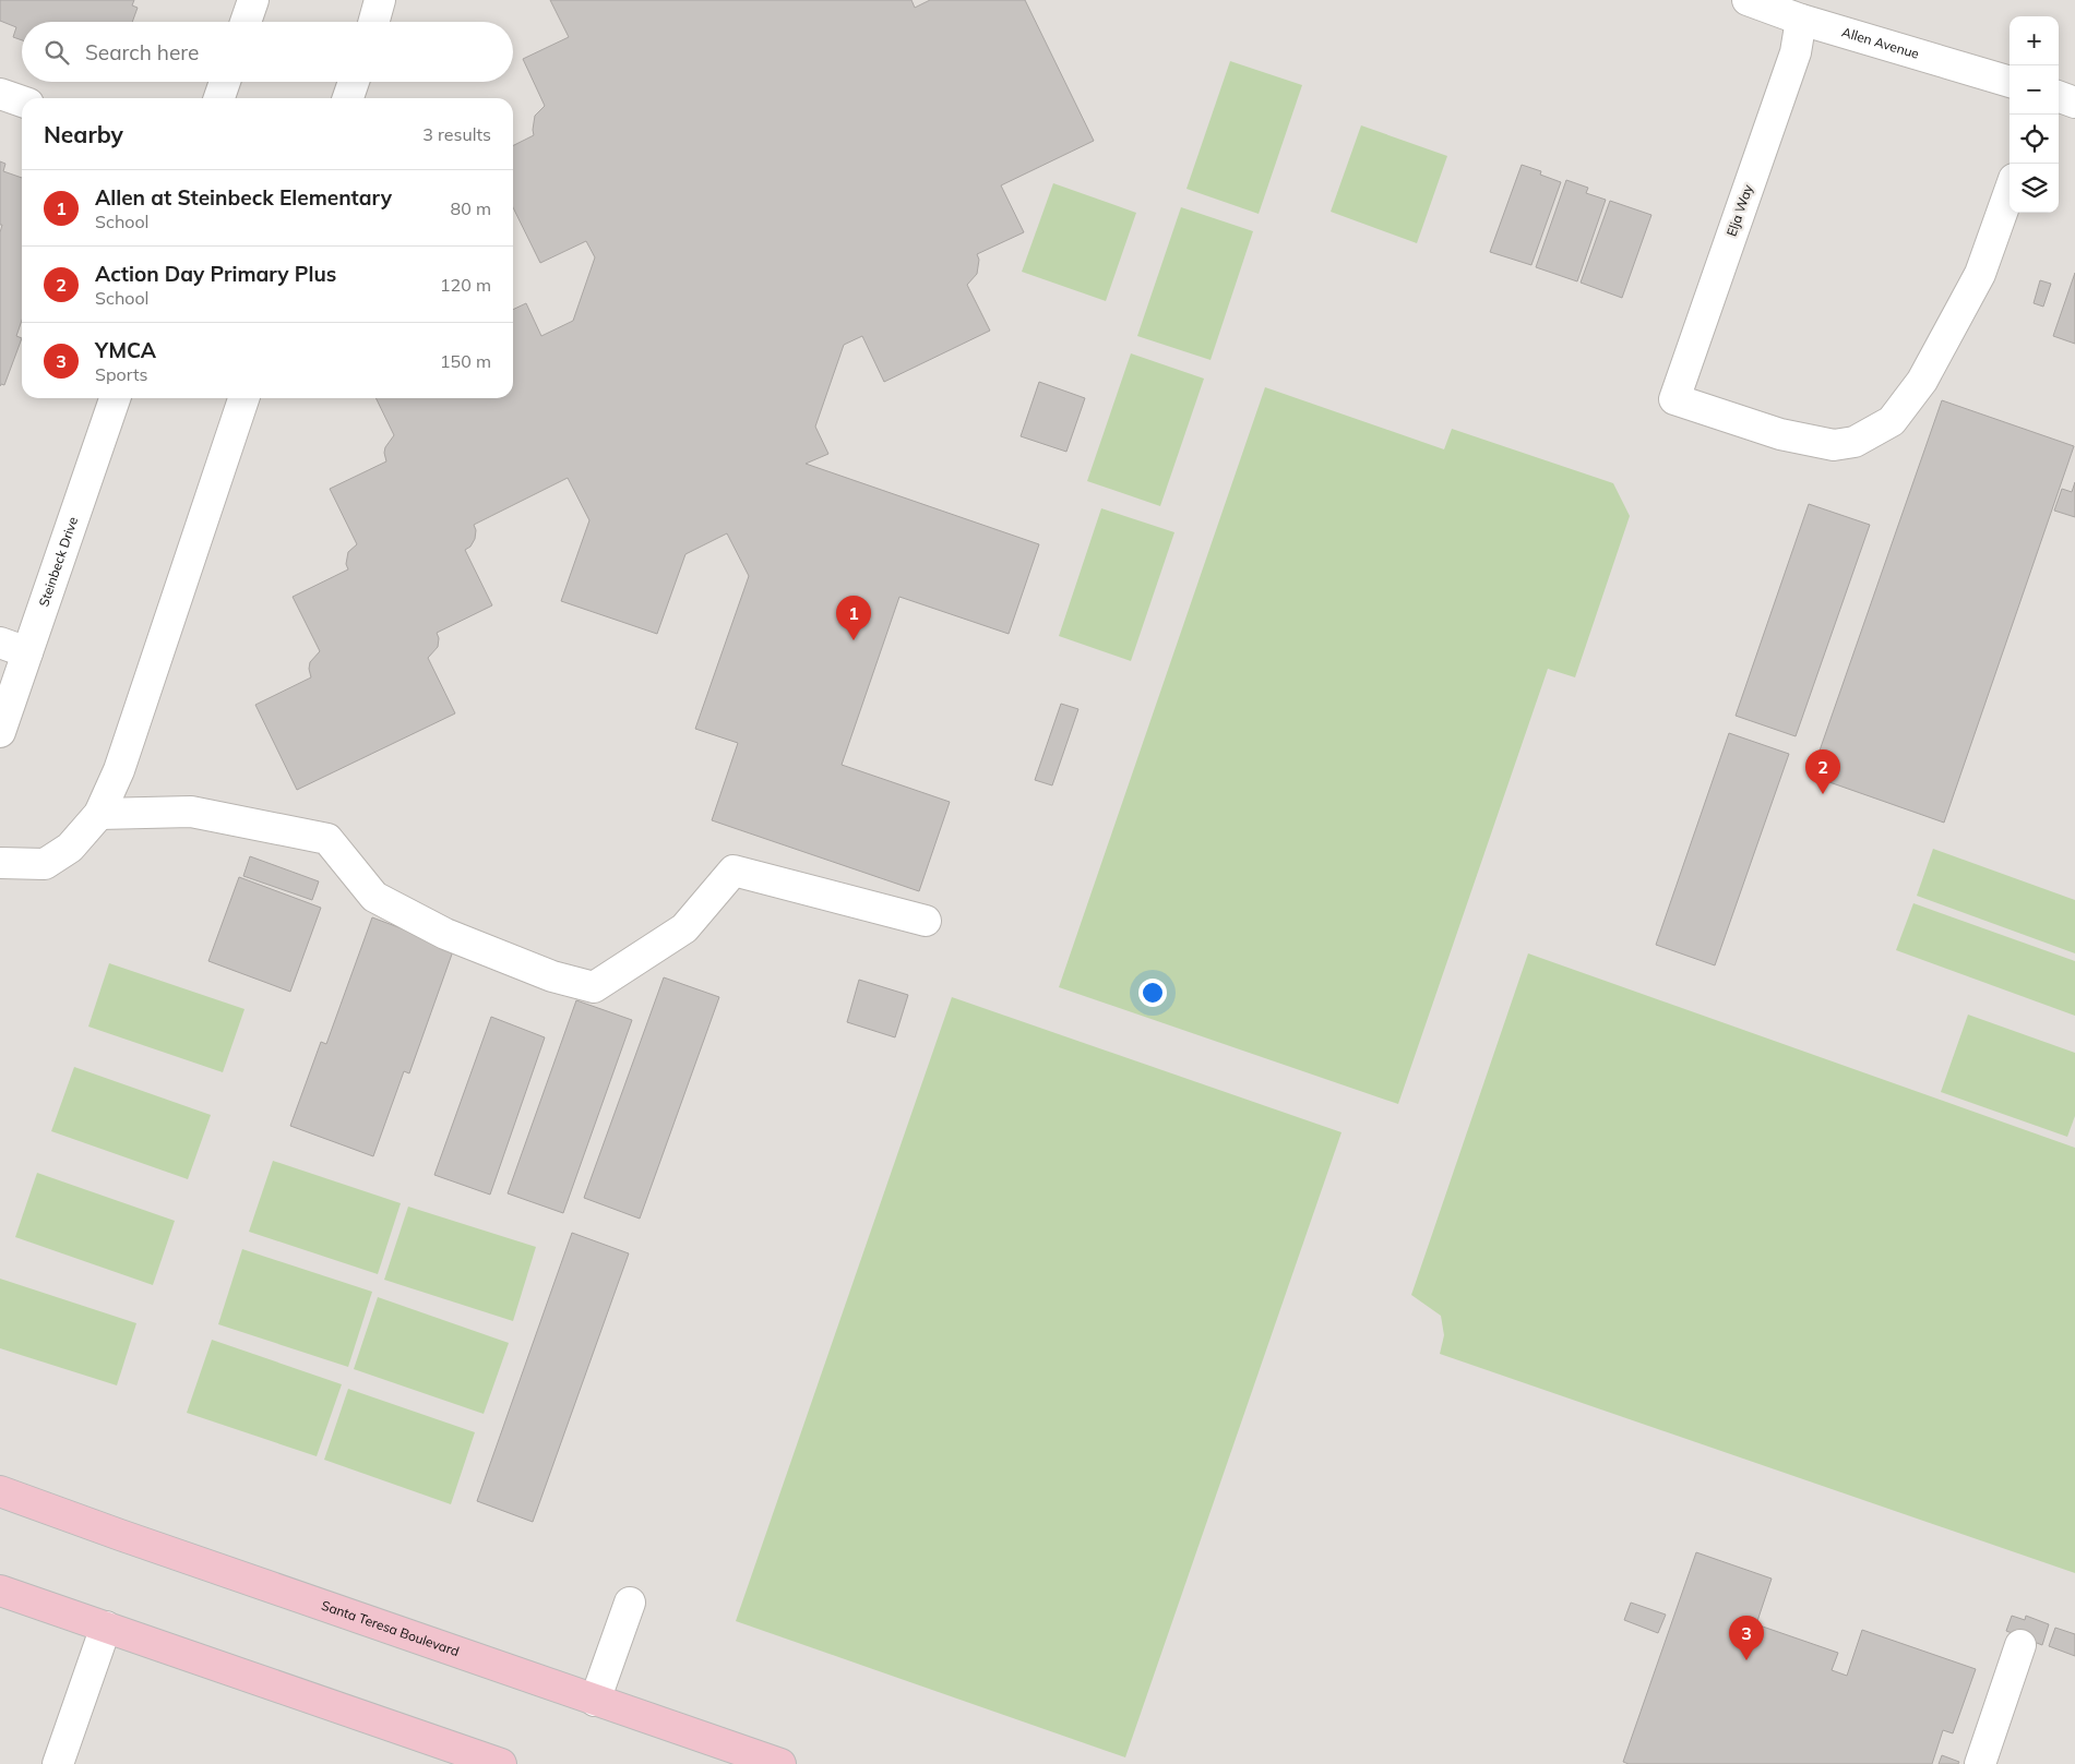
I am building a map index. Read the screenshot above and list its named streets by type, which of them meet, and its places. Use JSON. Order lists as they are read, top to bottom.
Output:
{
  "streets": {
    "main road": ["Santa Teresa Boulevard"],
    "street": ["Allen Avenue", "Elja Way", "Steinbeck Drive"]
  },
  "crossings": [
    ["Allen Avenue", "Elja Way"]
  ],
  "page": {
    "map_buttons": ["+", "−"],
    "search": "Search here",
    "heading": ["Nearby", "3 results"],
    "list": [
      {
        "mark": "1",
        "name": "Allen at Steinbeck Elementary",
        "note": "School",
        "value": "80 m"
      },
      {
        "mark": "2",
        "name": "Action Day Primary Plus",
        "note": "School",
        "value": "120 m"
      },
      {
        "mark": "3",
        "name": "YMCA",
        "note": "Sports",
        "value": "150 m"
      }
    ],
    "pins": ["1", "2", "3"]
  }
}
